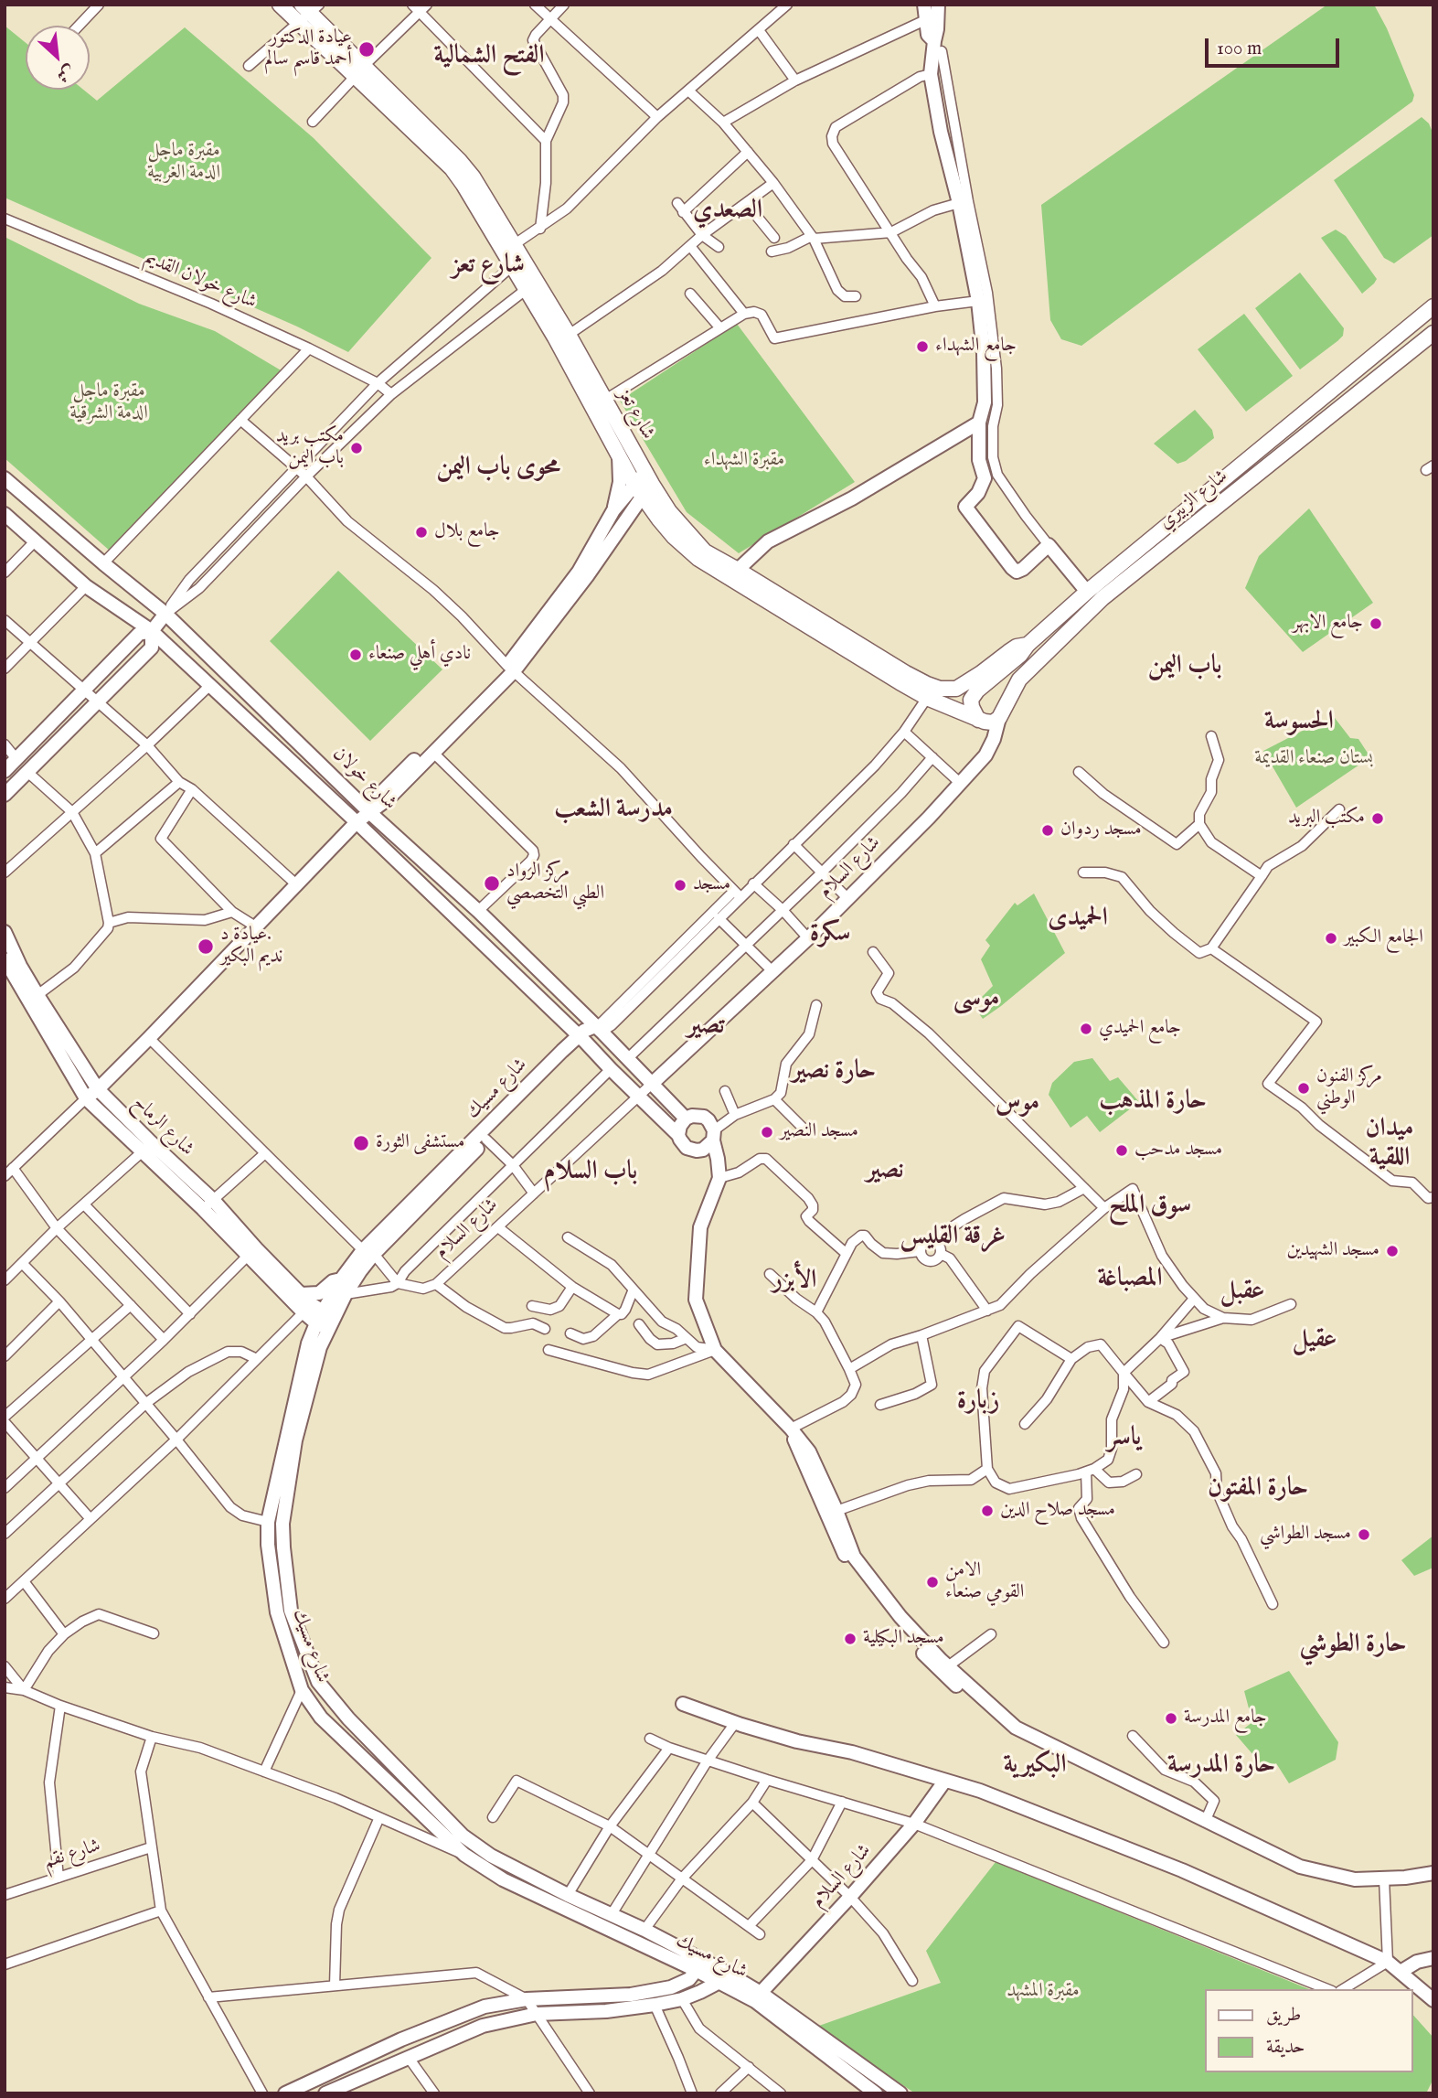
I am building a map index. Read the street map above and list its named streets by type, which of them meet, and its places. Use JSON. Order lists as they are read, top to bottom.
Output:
{
  "streets": {
    "main road": ["شارع تعز", "شارع الزبيري"],
    "street": [
      "شارع خولان القديم",
      "شارع خولان",
      "شارع السلام",
      "شارع مسيك",
      "شارع الرماح",
      "شارع نقم"
    ]
  },
  "crossings": [
    ["شارع تعز", "شارع الزبيري"],
    ["شارع الزبيري", "شارع السلام"],
    ["شارع خولان", "شارع السلام"],
    ["شارع خولان", "شارع مسيك"],
    ["شارع السلام", "شارع مسيك"],
    ["شارع مسيك", "شارع الرماح"]
  ],
  "districts": [
    "الفتح الشمالية",
    "الصعدي",
    "شارع تعز",
    "محوى باب اليمن",
    "باب اليمن",
    "الحسوسة",
    "مدرسة الشعب",
    "الحميدى",
    "سكرة",
    "موسى",
    "تصير",
    "حارة نصير",
    "حارة المذهب",
    "موس",
    "ميدان اللقية",
    "نصير",
    "باب السلام",
    "سوق الملح",
    "غرقة القليس",
    "المصباغة",
    "الأبزر",
    "عقبل",
    "عقيل",
    "زبارة",
    "ياسر",
    "حارة المفتون",
    "حارة الطوشي",
    "البكيرية",
    "حارة المدرسة"
  ],
  "parks": [
    "مقبرة ماجل الدمة الغربية",
    "مقبرة ماجل الدمة الشرقية",
    "مقبرة الشهداء",
    "بستان صنعاء القديمة",
    "مقبرة المشهد"
  ],
  "places": [
    "عيادة الدكتور أحمد قاسم سالم",
    "جامع الشهداء",
    "مكتب بريد باب اليمن",
    "جامع بلال",
    "جامع الابهر",
    "نادي أهلي صنعاء",
    "مكتب البريد",
    "مسجد ردوان",
    "مركز الرواد الطبي التخصصي",
    "مسجد",
    "الجامع الكبير",
    "عيادة د. نديم البكير",
    "جامع الحميدي",
    "مركز الفنون الوطني",
    "مسجد النصير",
    "مستشفى الثورة",
    "مسجد مدحب",
    "مسجد الشهيدين",
    "مسجد صلاح الدين",
    "مسجد الطواشي",
    "الامن القومي صنعاء",
    "مسجد البكيلية",
    "جامع المدرسة"
  ],
  "legend": ["طريق", "حديقة"],
  "scale_bar": "100 m",
  "north": "bottom right"
}
